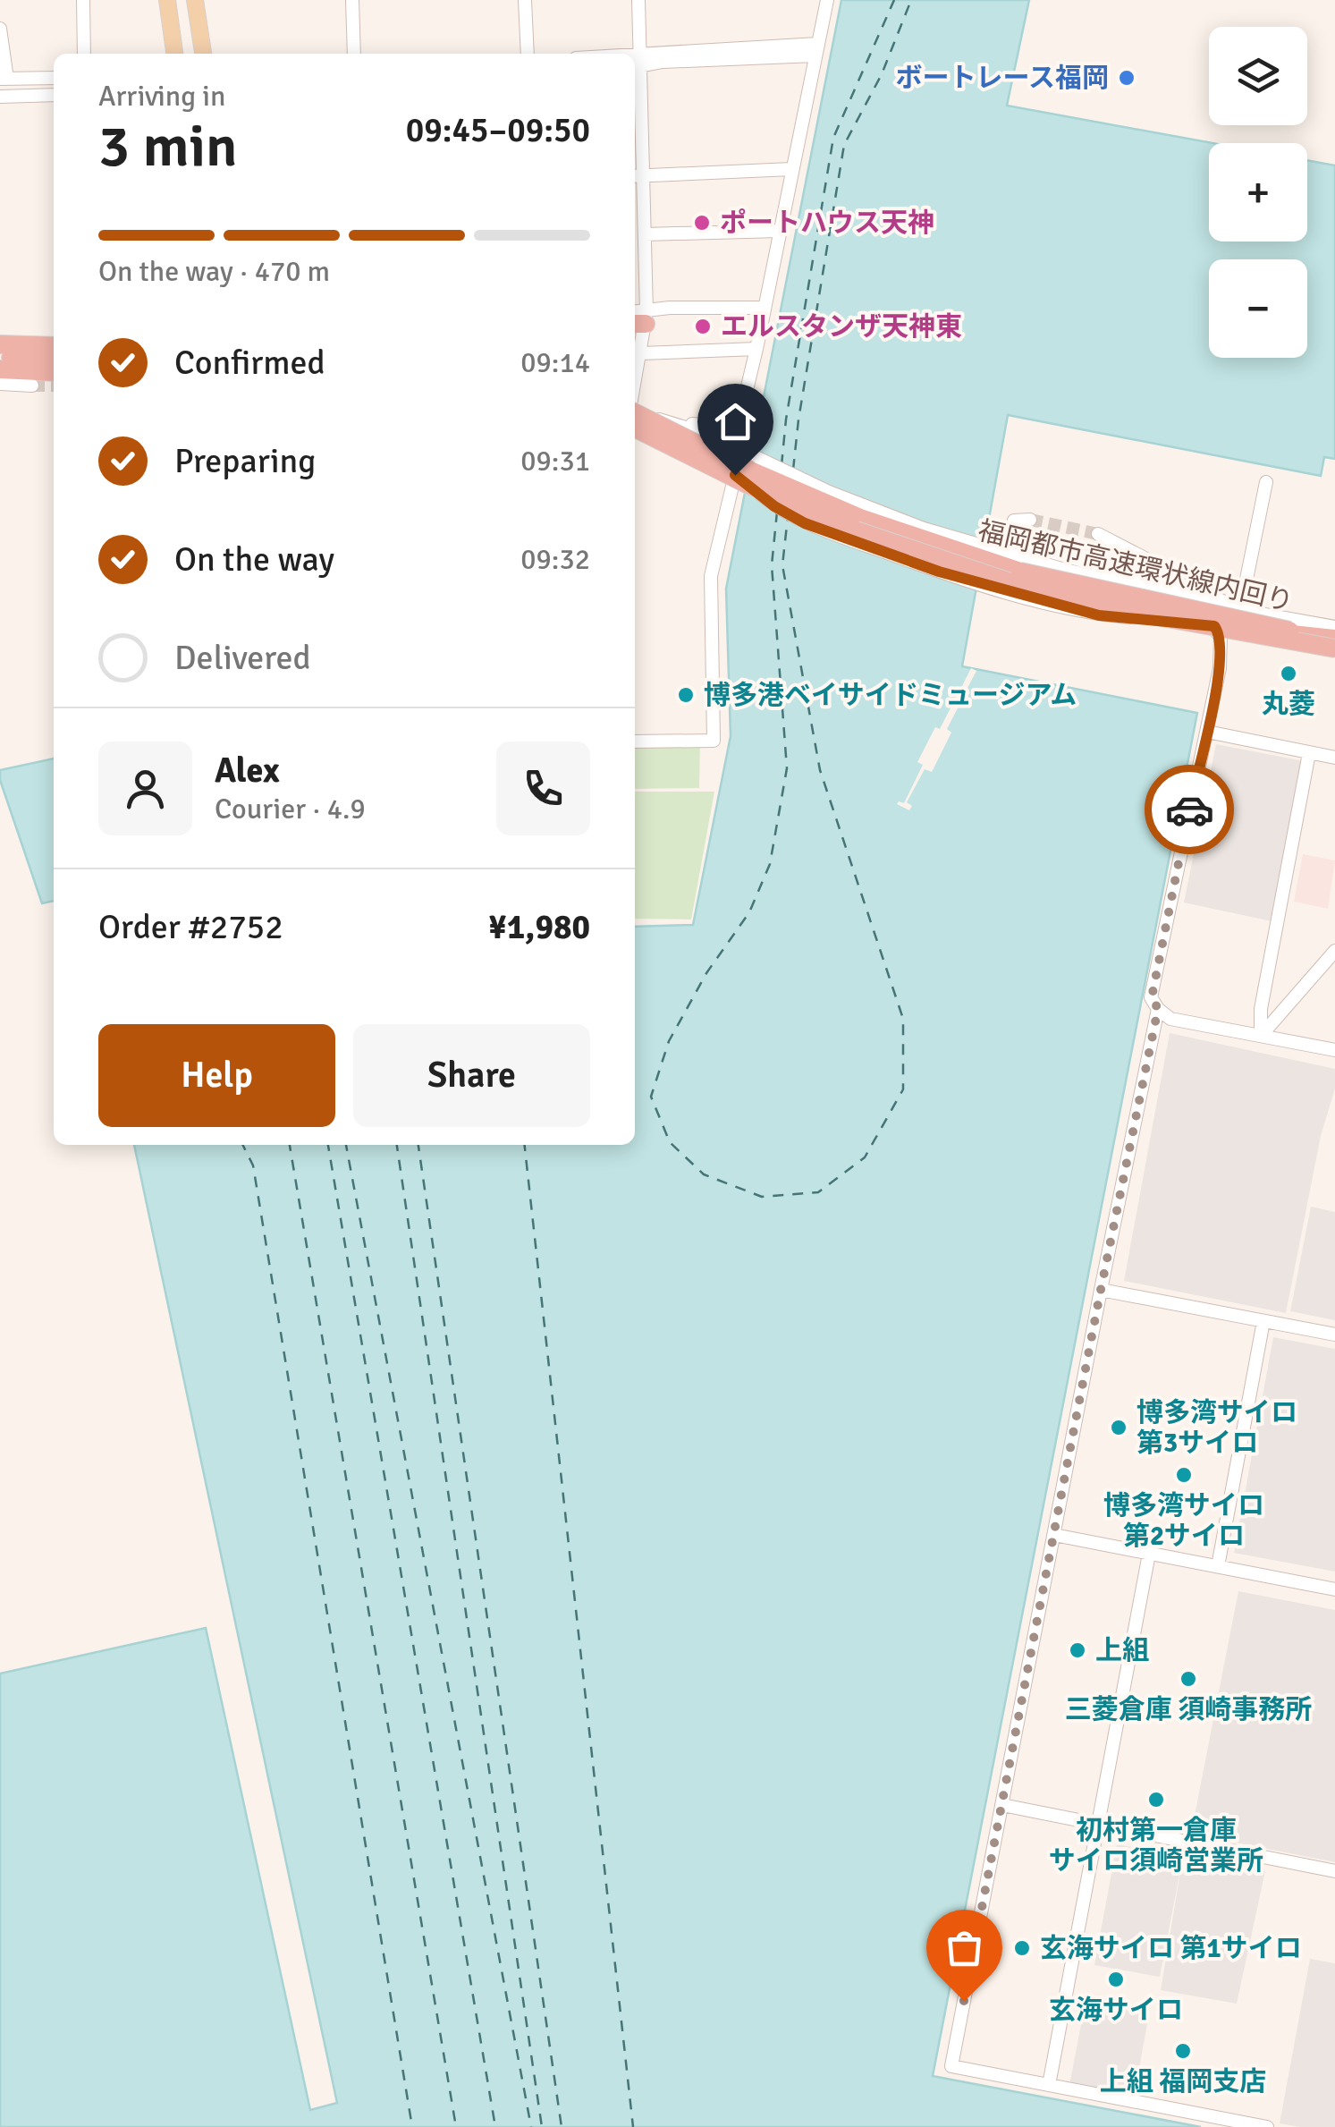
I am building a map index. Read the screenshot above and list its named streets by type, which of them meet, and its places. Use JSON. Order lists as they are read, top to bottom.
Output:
{
  "streets": {
    "highway": ["福岡都市高速環状線内回り"]
  },
  "places": [
    "ボートレース福岡",
    "ポートハウス天神",
    "エルスタンザ天神東",
    "丸菱",
    "博多港ベイサイドミュージアム",
    "博多湾サイロ 第3サイロ",
    "博多湾サイロ 第2サイロ",
    "上組",
    "三菱倉庫 須崎事務所",
    "初村第一倉庫 サイロ須崎営業所",
    "玄海サイロ 第1サイロ",
    "玄海サイロ",
    "上組 福岡支店"
  ],
  "page": {
    "map_buttons": ["+", "−"],
    "heading": ["3 min", "Arriving in", "09:45–09:50"],
    "panel": [
      "Alex",
      "Courier · 4.9",
      "Order #2752",
      "¥1,980"
    ],
    "bar": "On the way · 470 m",
    "list": [
      ["Confirmed", "09:14"],
      ["Preparing", "09:31"],
      ["On the way", "09:32"],
      "Delivered"
    ],
    "buttons": ["Help", "Share"]
  }
}
